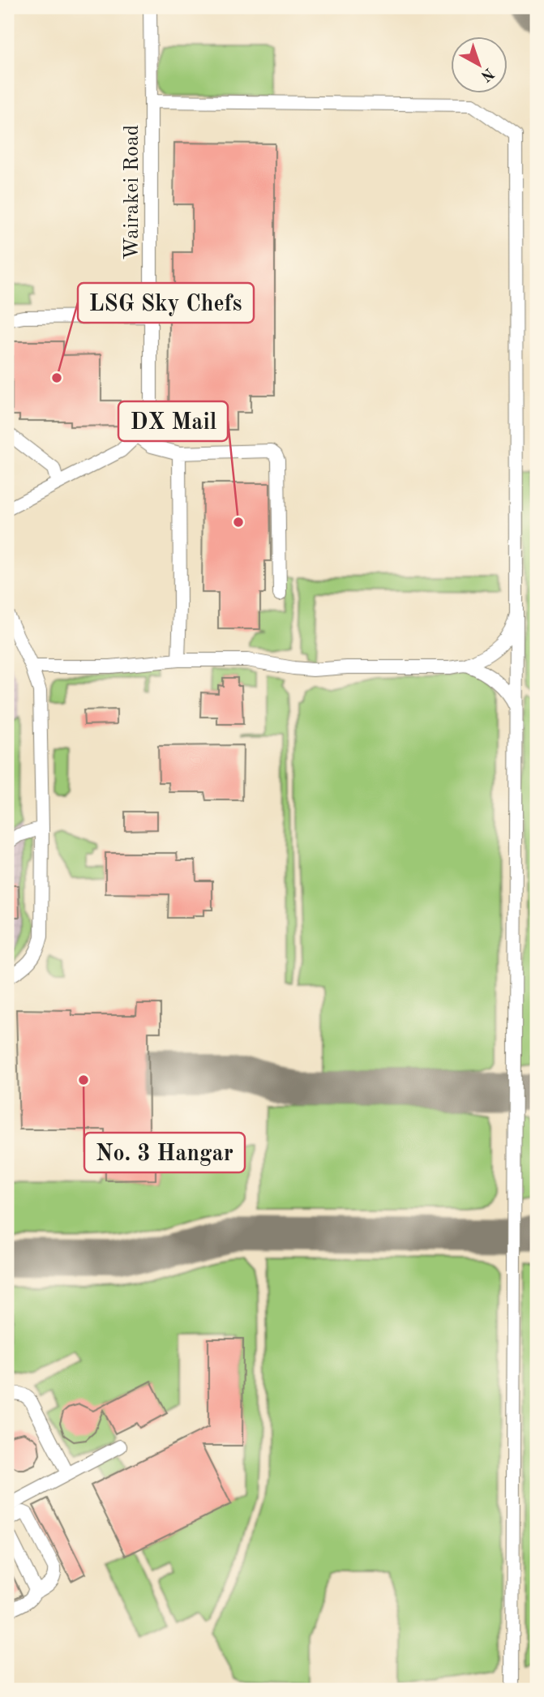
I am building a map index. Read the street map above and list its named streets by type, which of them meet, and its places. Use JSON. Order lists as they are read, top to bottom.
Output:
{
  "streets": {
    "street": ["Wairakei Road"]
  },
  "places": ["LSG Sky Chefs", "DX Mail", "No. 3 Hangar"],
  "north": "bottom right"
}
